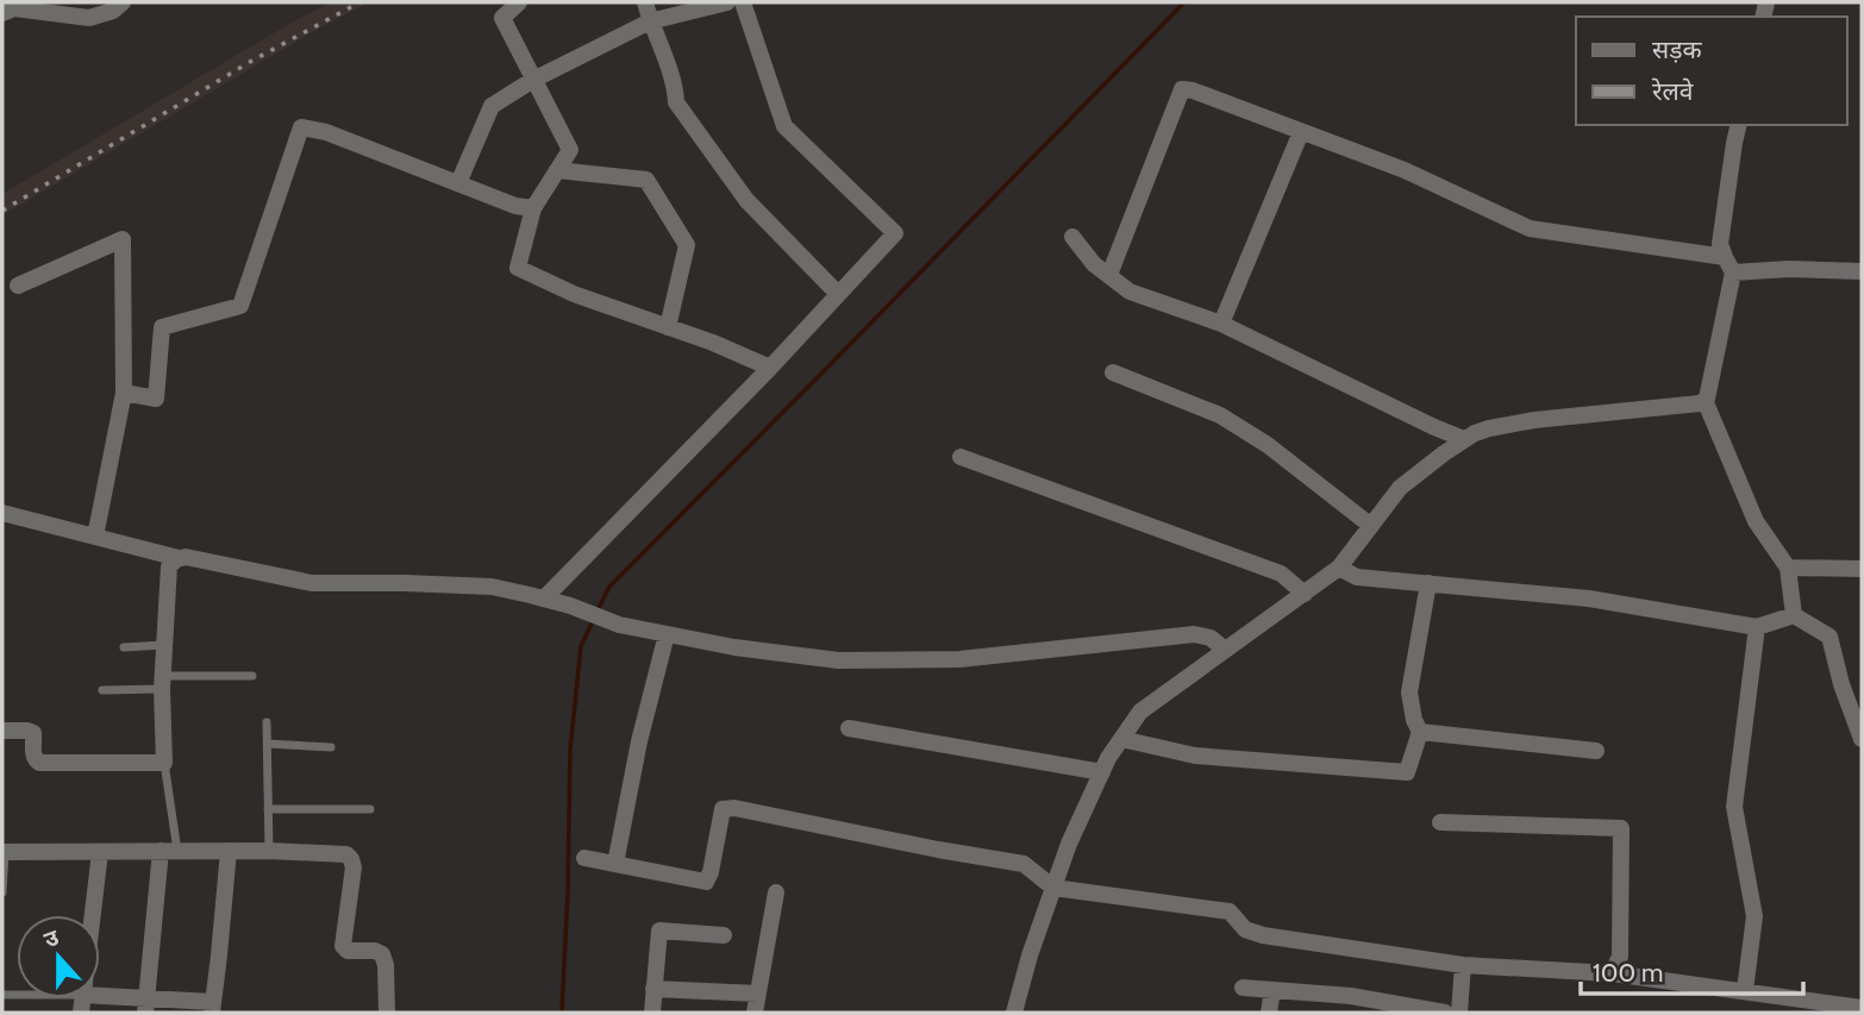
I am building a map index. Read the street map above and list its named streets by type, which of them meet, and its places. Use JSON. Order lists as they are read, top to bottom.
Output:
{
  "legend": ["सड़क", "रेलवे"],
  "scale_bar": "100 m",
  "north": "top"
}
